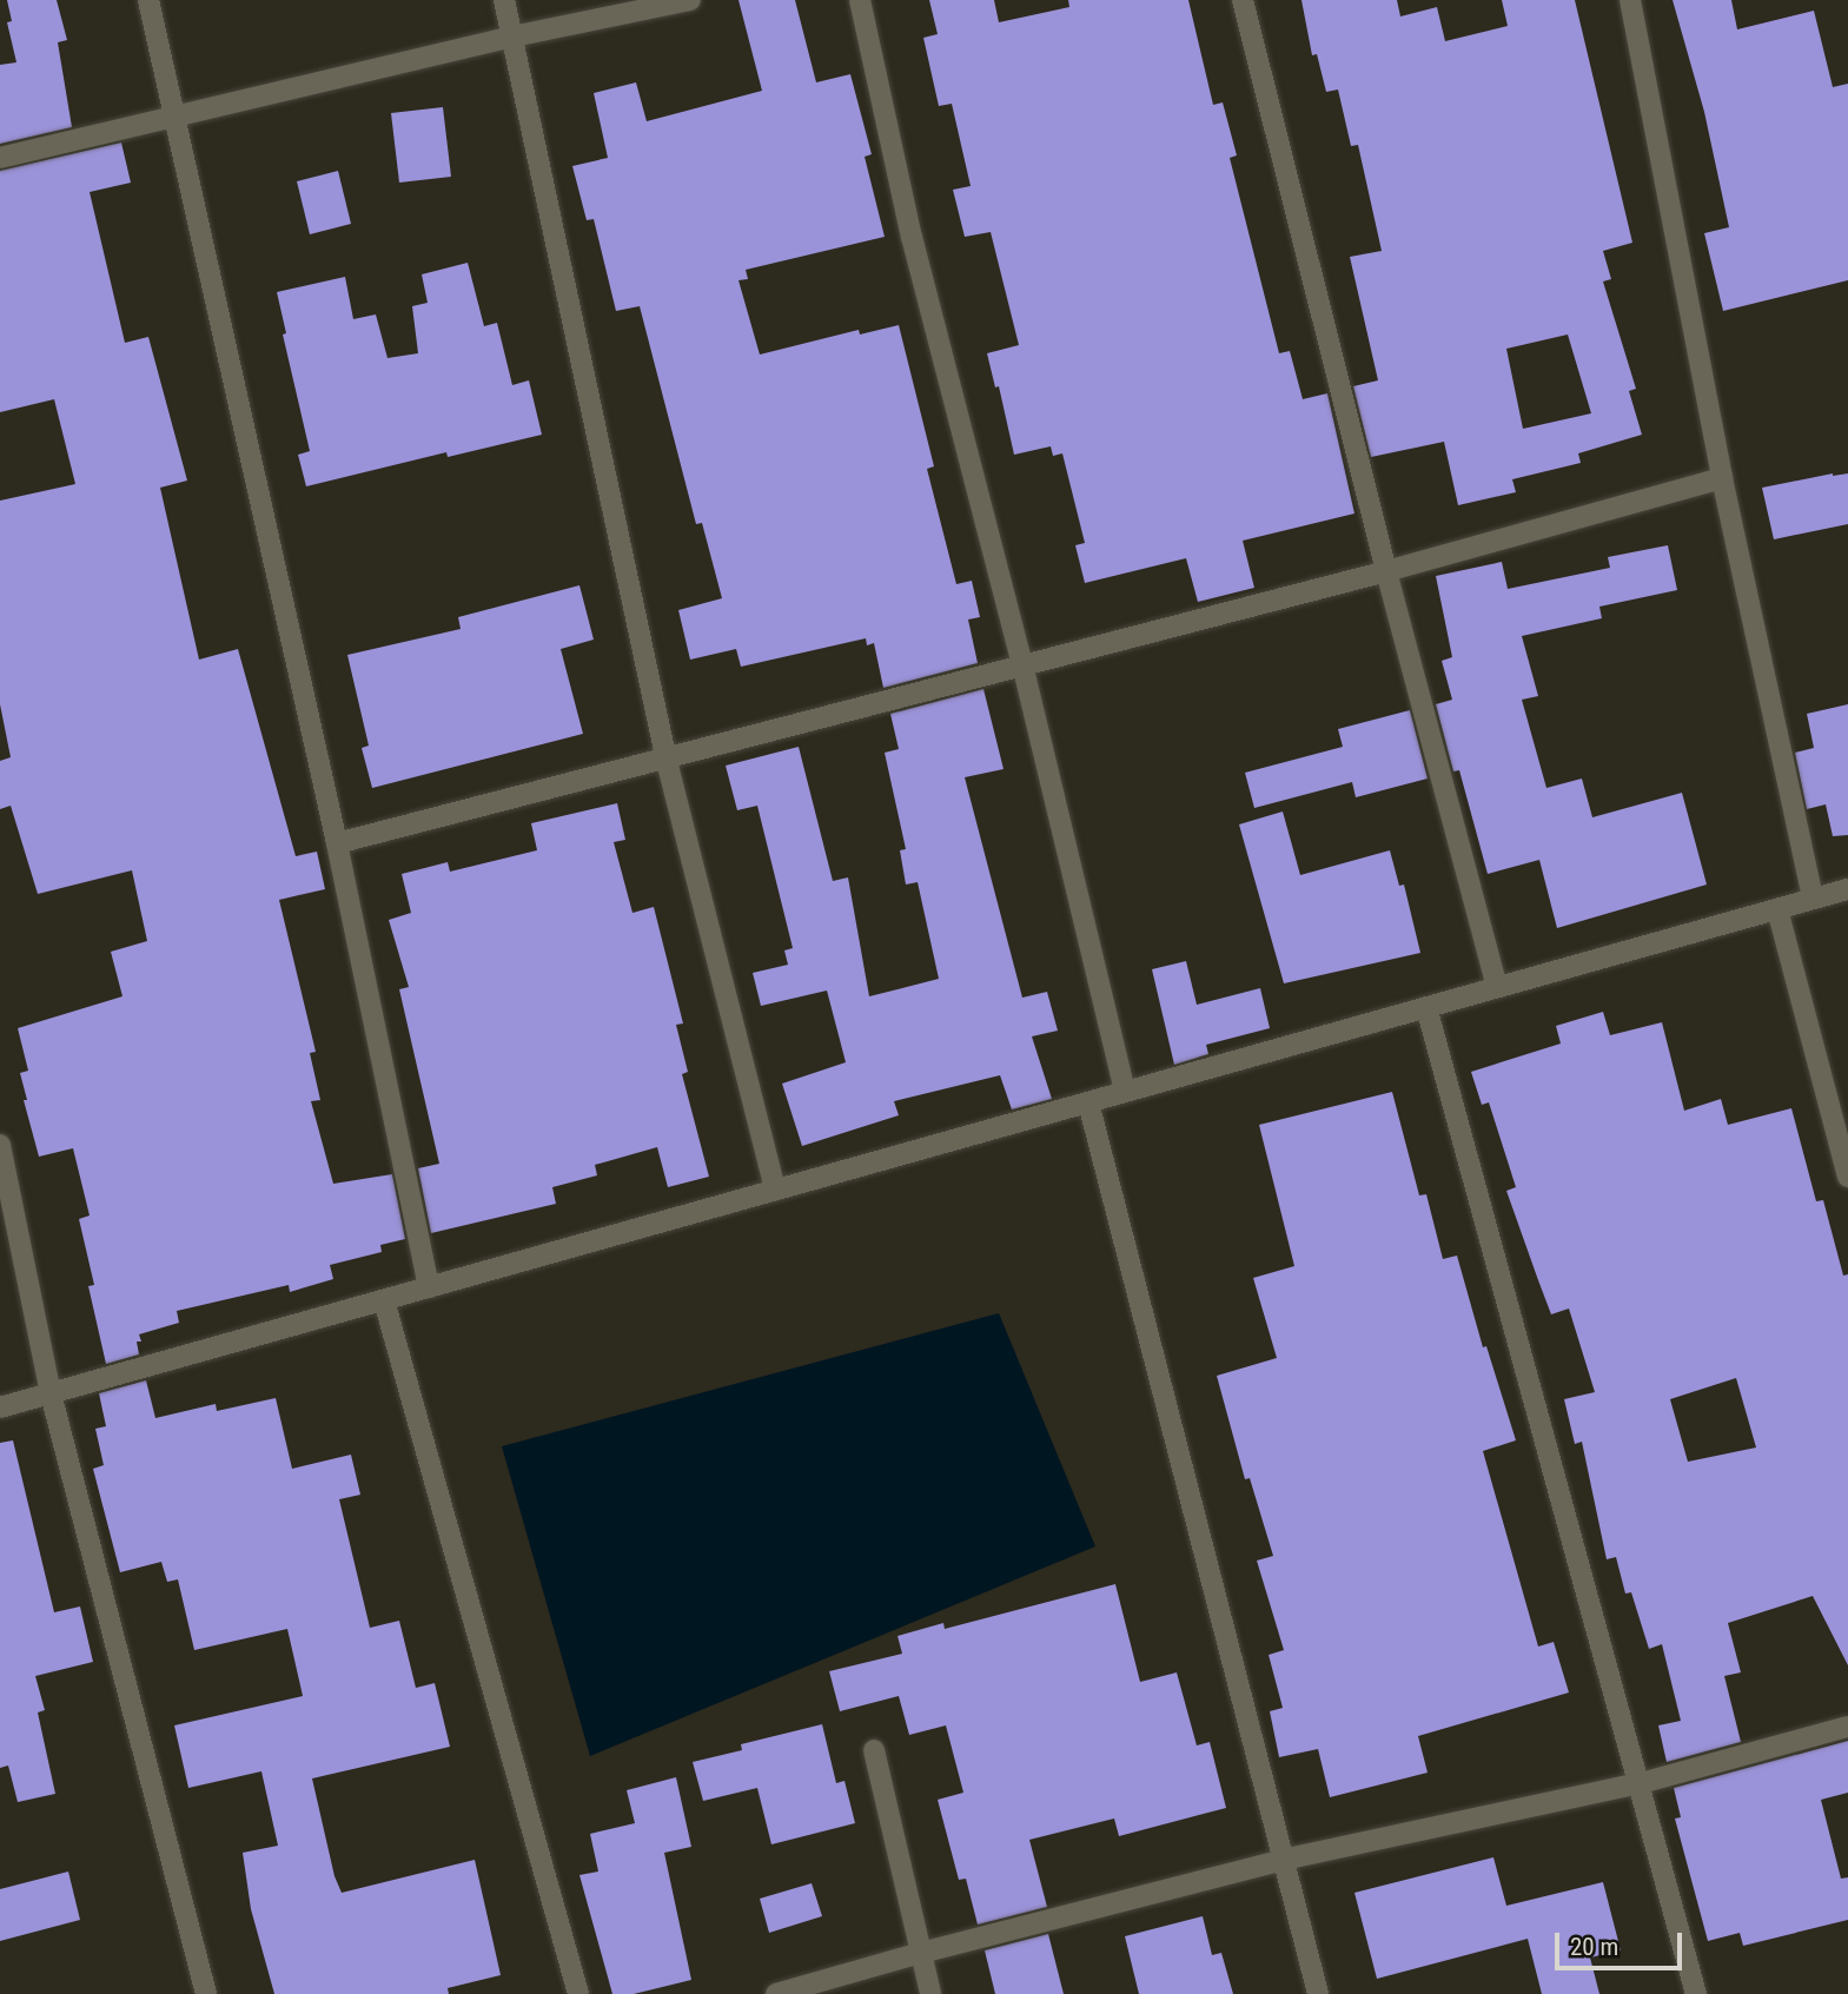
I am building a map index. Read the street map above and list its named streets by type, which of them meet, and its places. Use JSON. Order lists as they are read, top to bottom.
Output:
{
  "scale_bar": "20 m"
}
